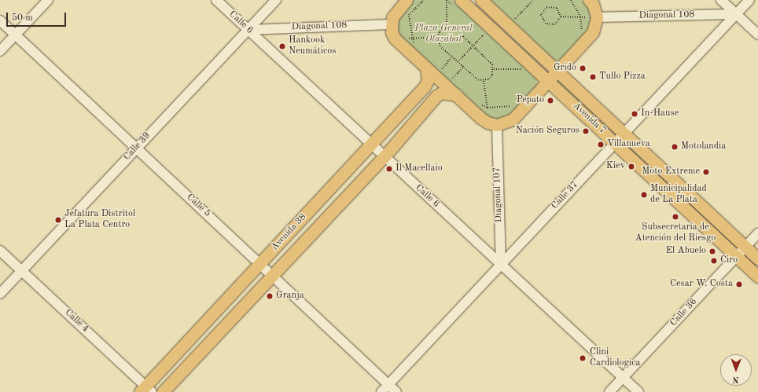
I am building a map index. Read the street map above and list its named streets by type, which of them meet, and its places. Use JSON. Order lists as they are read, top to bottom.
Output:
{
  "streets": {
    "main road": ["Avenida 7", "Avenida 38"],
    "street": [
      "Diagonal 108",
      "Calle 6",
      "Calle 39",
      "Diagonal 107",
      "Calle 37",
      "Calle 5",
      "Calle 36",
      "Calle 4"
    ]
  },
  "crossings": [
    ["Diagonal 108", "Calle 6"],
    ["Diagonal 108", "Calle 39"],
    ["Diagonal 108", "Calle 37"],
    ["Calle 6", "Calle 39"],
    ["Calle 6", "Diagonal 107"],
    ["Calle 6", "Calle 37"],
    ["Calle 6", "Avenida 38"],
    ["Calle 6", "Calle 36"],
    ["Avenida 7", "Calle 37"],
    ["Avenida 7", "Calle 36"],
    ["Calle 39", "Calle 5"],
    ["Calle 39", "Calle 4"],
    ["Diagonal 107", "Calle 37"],
    ["Calle 37", "Calle 5"],
    ["Calle 5", "Avenida 38"],
    ["Avenida 38", "Calle 4"]
  ],
  "parks": ["Plaza General Olazábal"],
  "places": [
    "Hankook Neumáticos",
    "Grido",
    "Tullo Pizza",
    "Pepato",
    "In-Hause",
    "Nación Seguros",
    "Villanueva",
    "Motolandia",
    "Kiev",
    "Il Macellaio",
    "Moto Extreme",
    "Municipalidad de La Plata",
    "Subsecretaría de Atención del Riesgo",
    "Jefatura Distritol La Plata Centro",
    "El Abuelo",
    "Ciro",
    "Cesar W. Costa",
    "Granja",
    "Clini Cardiologica"
  ],
  "scale_bar": "50 m",
  "north": "bottom"
}
